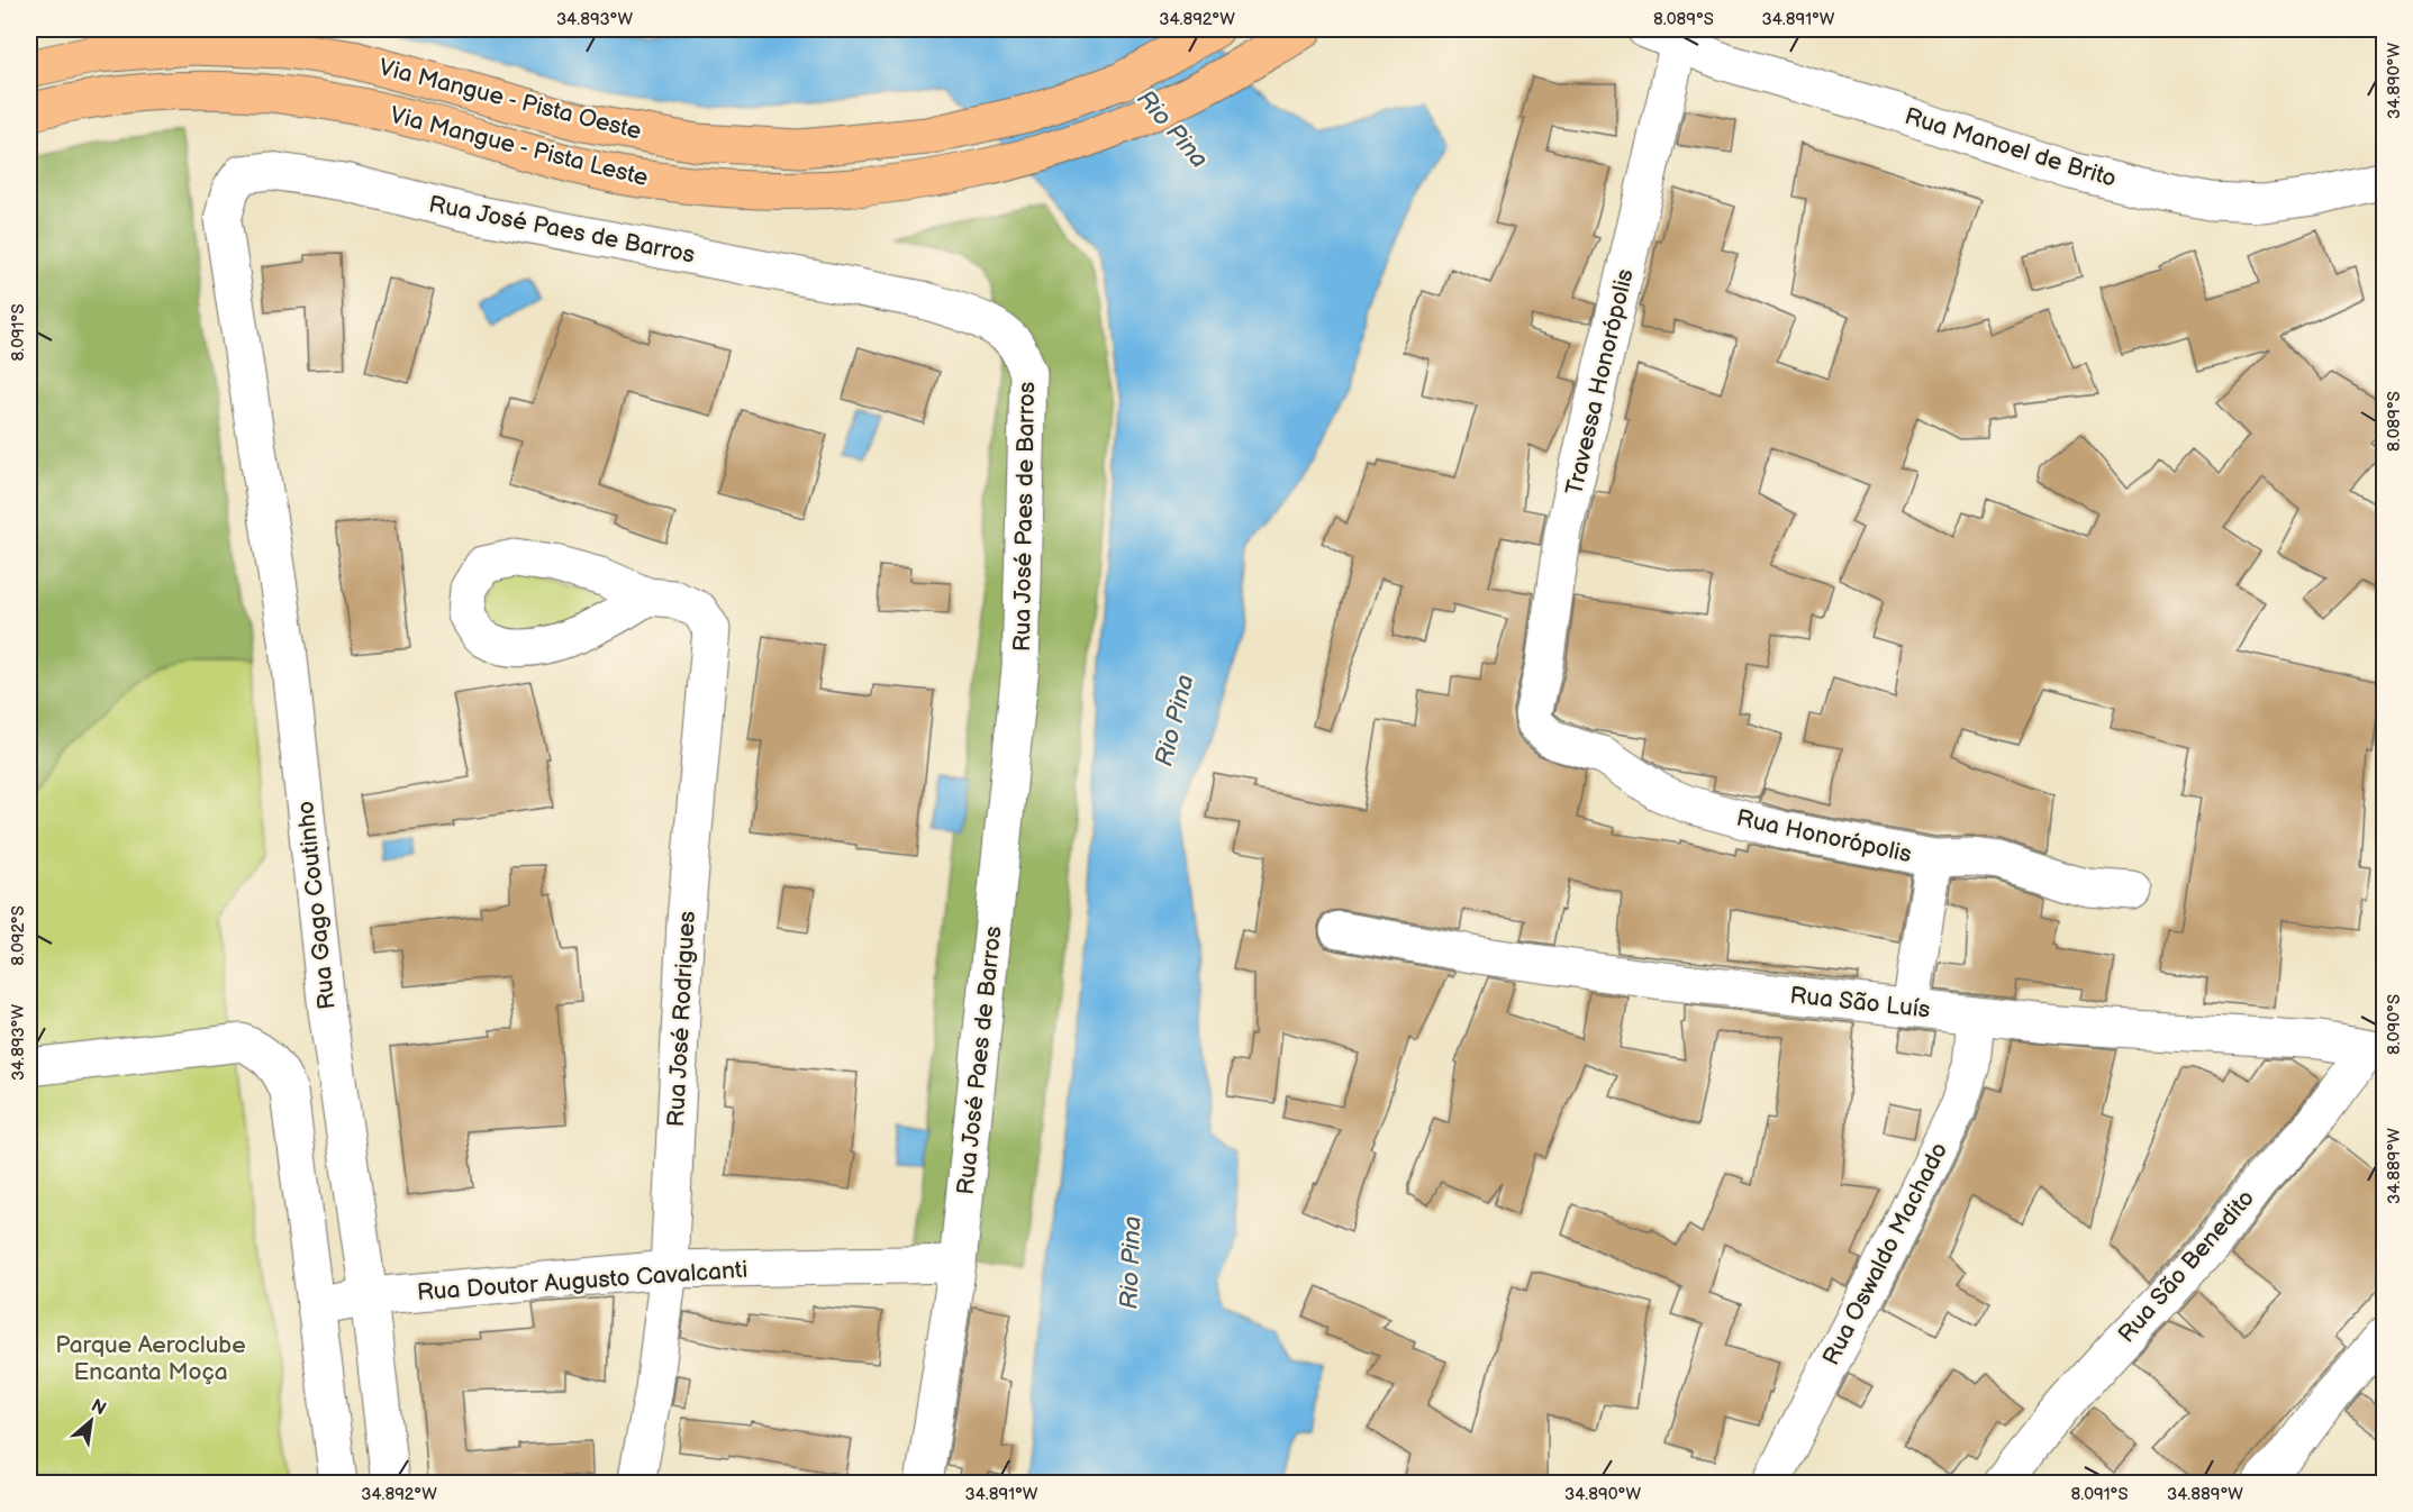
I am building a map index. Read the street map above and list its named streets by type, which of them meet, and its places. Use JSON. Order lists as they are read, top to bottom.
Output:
{
  "streets": {
    "main road": ["Via Mangue - Pista Oeste", "Via Mangue - Pista Leste"],
    "street": [
      "Rua Manoel de Brito",
      "Rua José Paes de Barros",
      "Travessa Honorópolis",
      "Rua Honorópolis",
      "Rua Gago Coutinho",
      "Rua São Luís",
      "Rua José Rodrigues",
      "Rua Oswaldo Machado",
      "Rua São Benedito",
      "Rua Doutor Augusto Cavalcanti"
    ]
  },
  "crossings": [
    ["Rua Manoel de Brito", "Travessa Honorópolis"],
    ["Rua José Paes de Barros", "Rua Gago Coutinho"],
    ["Rua José Paes de Barros", "Rua Doutor Augusto Cavalcanti"],
    ["Travessa Honorópolis", "Rua Honorópolis"],
    ["Rua Gago Coutinho", "Rua Doutor Augusto Cavalcanti"],
    ["Rua São Luís", "Rua Oswaldo Machado"],
    ["Rua São Luís", "Rua São Benedito"],
    ["Rua José Rodrigues", "Rua Doutor Augusto Cavalcanti"]
  ],
  "water": ["Rio Pina"],
  "parks": ["Parque Aeroclube Encanta Moça"],
  "north": "top right",
  "coordinates": [
    "34.893°W",
    "34.892°W",
    "8.089°S",
    "34.891°W",
    "34.890°W",
    "8.091°S",
    "8.092°S",
    "8.090°S",
    "34.889°W"
  ]
}
